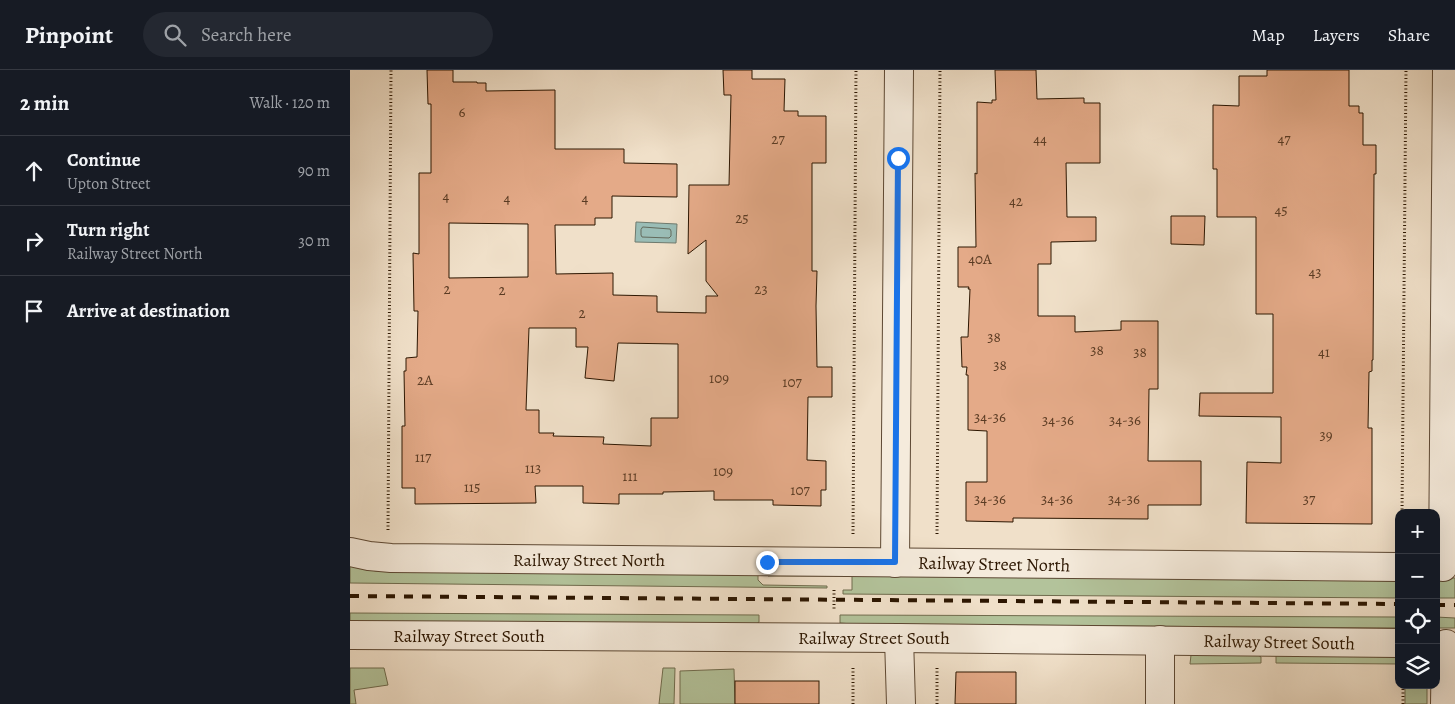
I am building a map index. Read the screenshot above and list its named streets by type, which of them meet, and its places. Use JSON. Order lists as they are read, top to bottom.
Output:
{
  "streets": {
    "street": ["Railway Street North", "Railway Street South"]
  },
  "house_numbers": [
    "6",
    "27",
    "44",
    "47",
    "4",
    "4",
    "4",
    "42",
    "45",
    "25",
    "40A",
    "43",
    "2",
    "23",
    "2",
    "2",
    "38",
    "38",
    "38",
    "41",
    "38",
    "109",
    "2A",
    "107",
    "34-36",
    "34-36",
    "34-36",
    "39",
    "117",
    "113",
    "109",
    "111",
    "115",
    "107",
    "34-36",
    "34-36",
    "34-36",
    "37"
  ],
  "page": {
    "header": "Pinpoint",
    "search": "Search here",
    "nav": ["Map", "Layers", "Share"],
    "heading": ["2 min", "Walk · 120 m"],
    "list": [
      ["Continue", "Upton Street", "90 m"],
      ["Turn right", "Railway Street North", "30 m"],
      "Arrive at destination"
    ],
    "map_buttons": ["+", "−"]
  }
}
